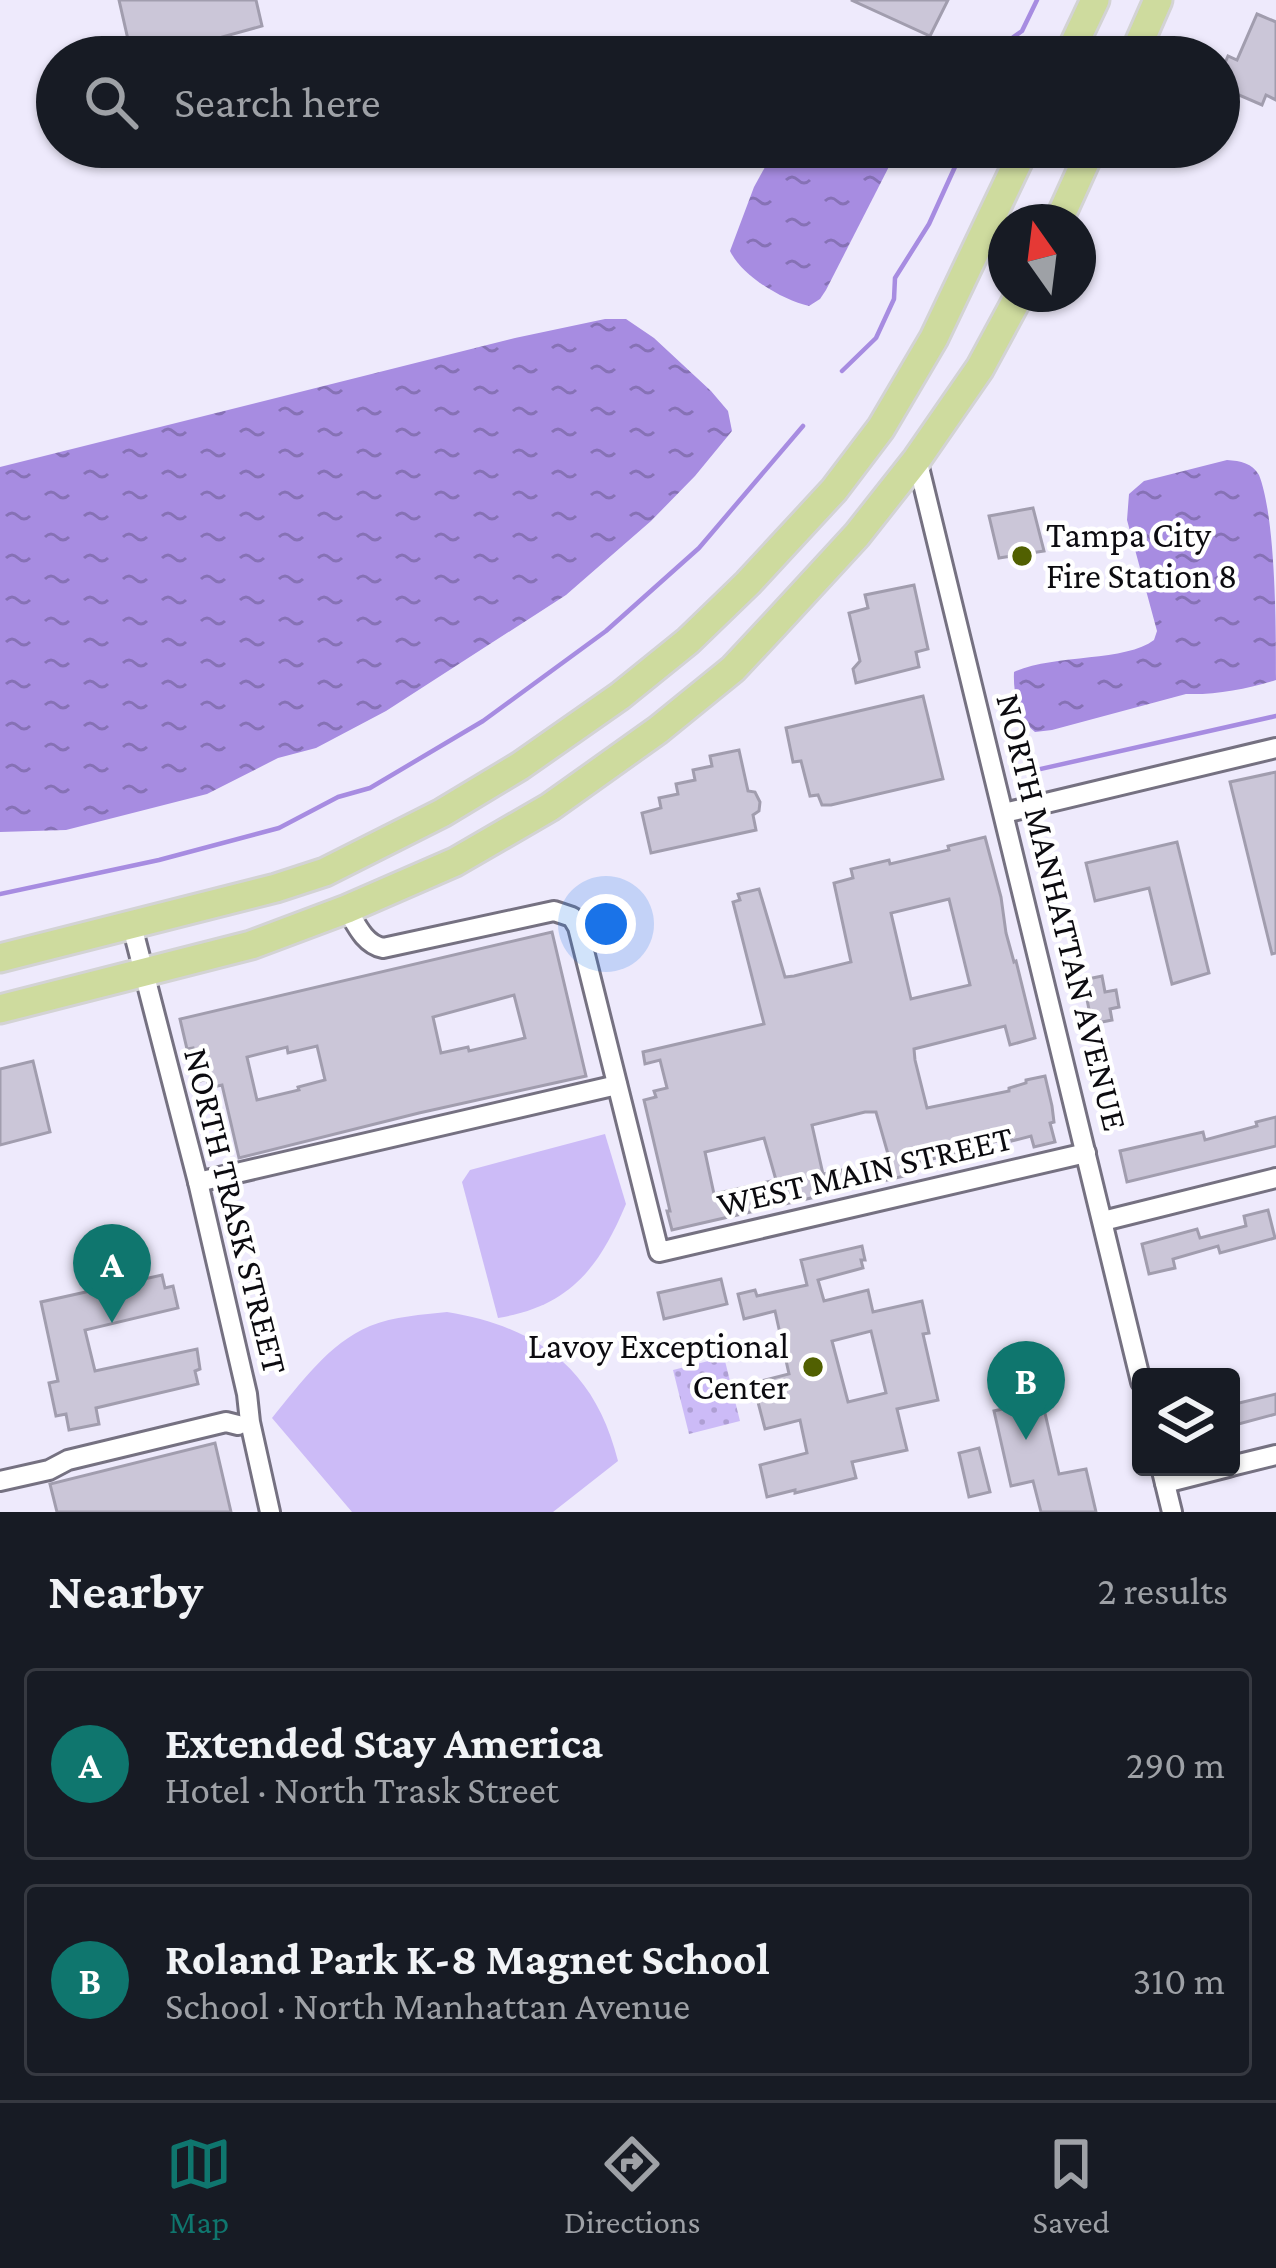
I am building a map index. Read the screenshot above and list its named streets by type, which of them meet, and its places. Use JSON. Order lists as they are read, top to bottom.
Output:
{
  "streets": {
    "street": ["NORTH MANHATTAN AVENUE", "WEST MAIN STREET", "NORTH TRASK STREET"]
  },
  "crossings": [
    ["NORTH MANHATTAN AVENUE", "WEST MAIN STREET"]
  ],
  "places": ["Tampa City Fire Station 8", "Lavoy Exceptional Center"],
  "north": "top",
  "page": {
    "search": "Search here",
    "pins": ["A", "B"],
    "heading": ["Nearby", "2 results"],
    "list": [
      {
        "mark": "A",
        "name": "Extended Stay America",
        "note": "Hotel · North Trask Street",
        "value": "290 m"
      },
      {
        "mark": "B",
        "name": "Roland Park K-8 Magnet School",
        "note": "School · North Manhattan Avenue",
        "value": "310 m"
      }
    ],
    "nav": ["Map", "Directions", "Saved"]
  }
}
